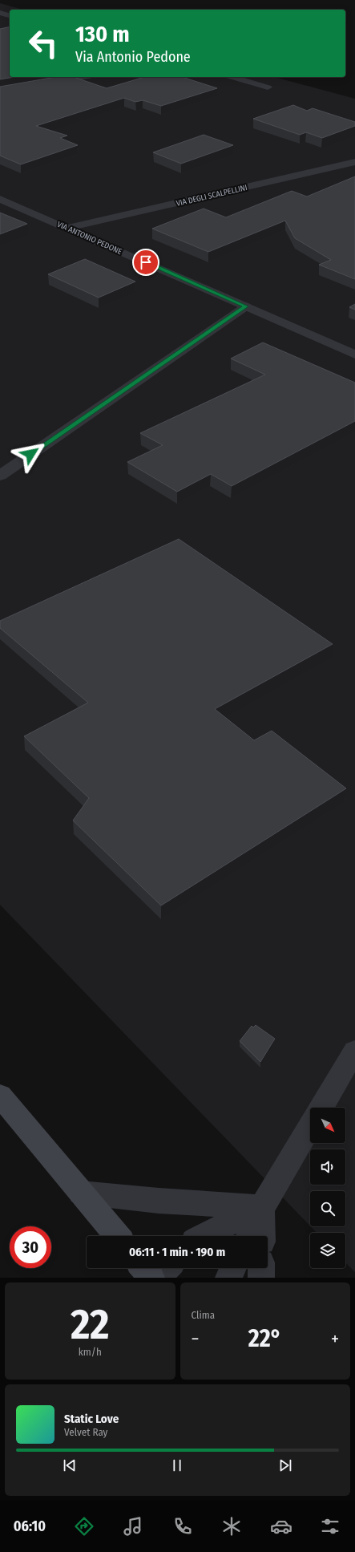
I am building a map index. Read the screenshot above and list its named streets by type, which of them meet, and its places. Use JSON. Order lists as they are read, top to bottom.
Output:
{
  "streets": {
    "street": ["VIA DEGLI SCALPELLINI", "VIA ANTONIO PEDONE"]
  },
  "crossings": [
    ["VIA DEGLI SCALPELLINI", "VIA ANTONIO PEDONE"]
  ],
  "north": "bottom right",
  "page": {
    "turn": ["130 m", "Via Antonio Pedone"],
    "limit": "30",
    "trip": "06:11 · 1 min · 190 m",
    "tile": [
      ["22", "km/h"],
      "Clima"
    ],
    "heat": ["−", "22°", "+"],
    "song": ["Static Love", "Velvet Ray"],
    "tabs": "06:10"
  }
}
